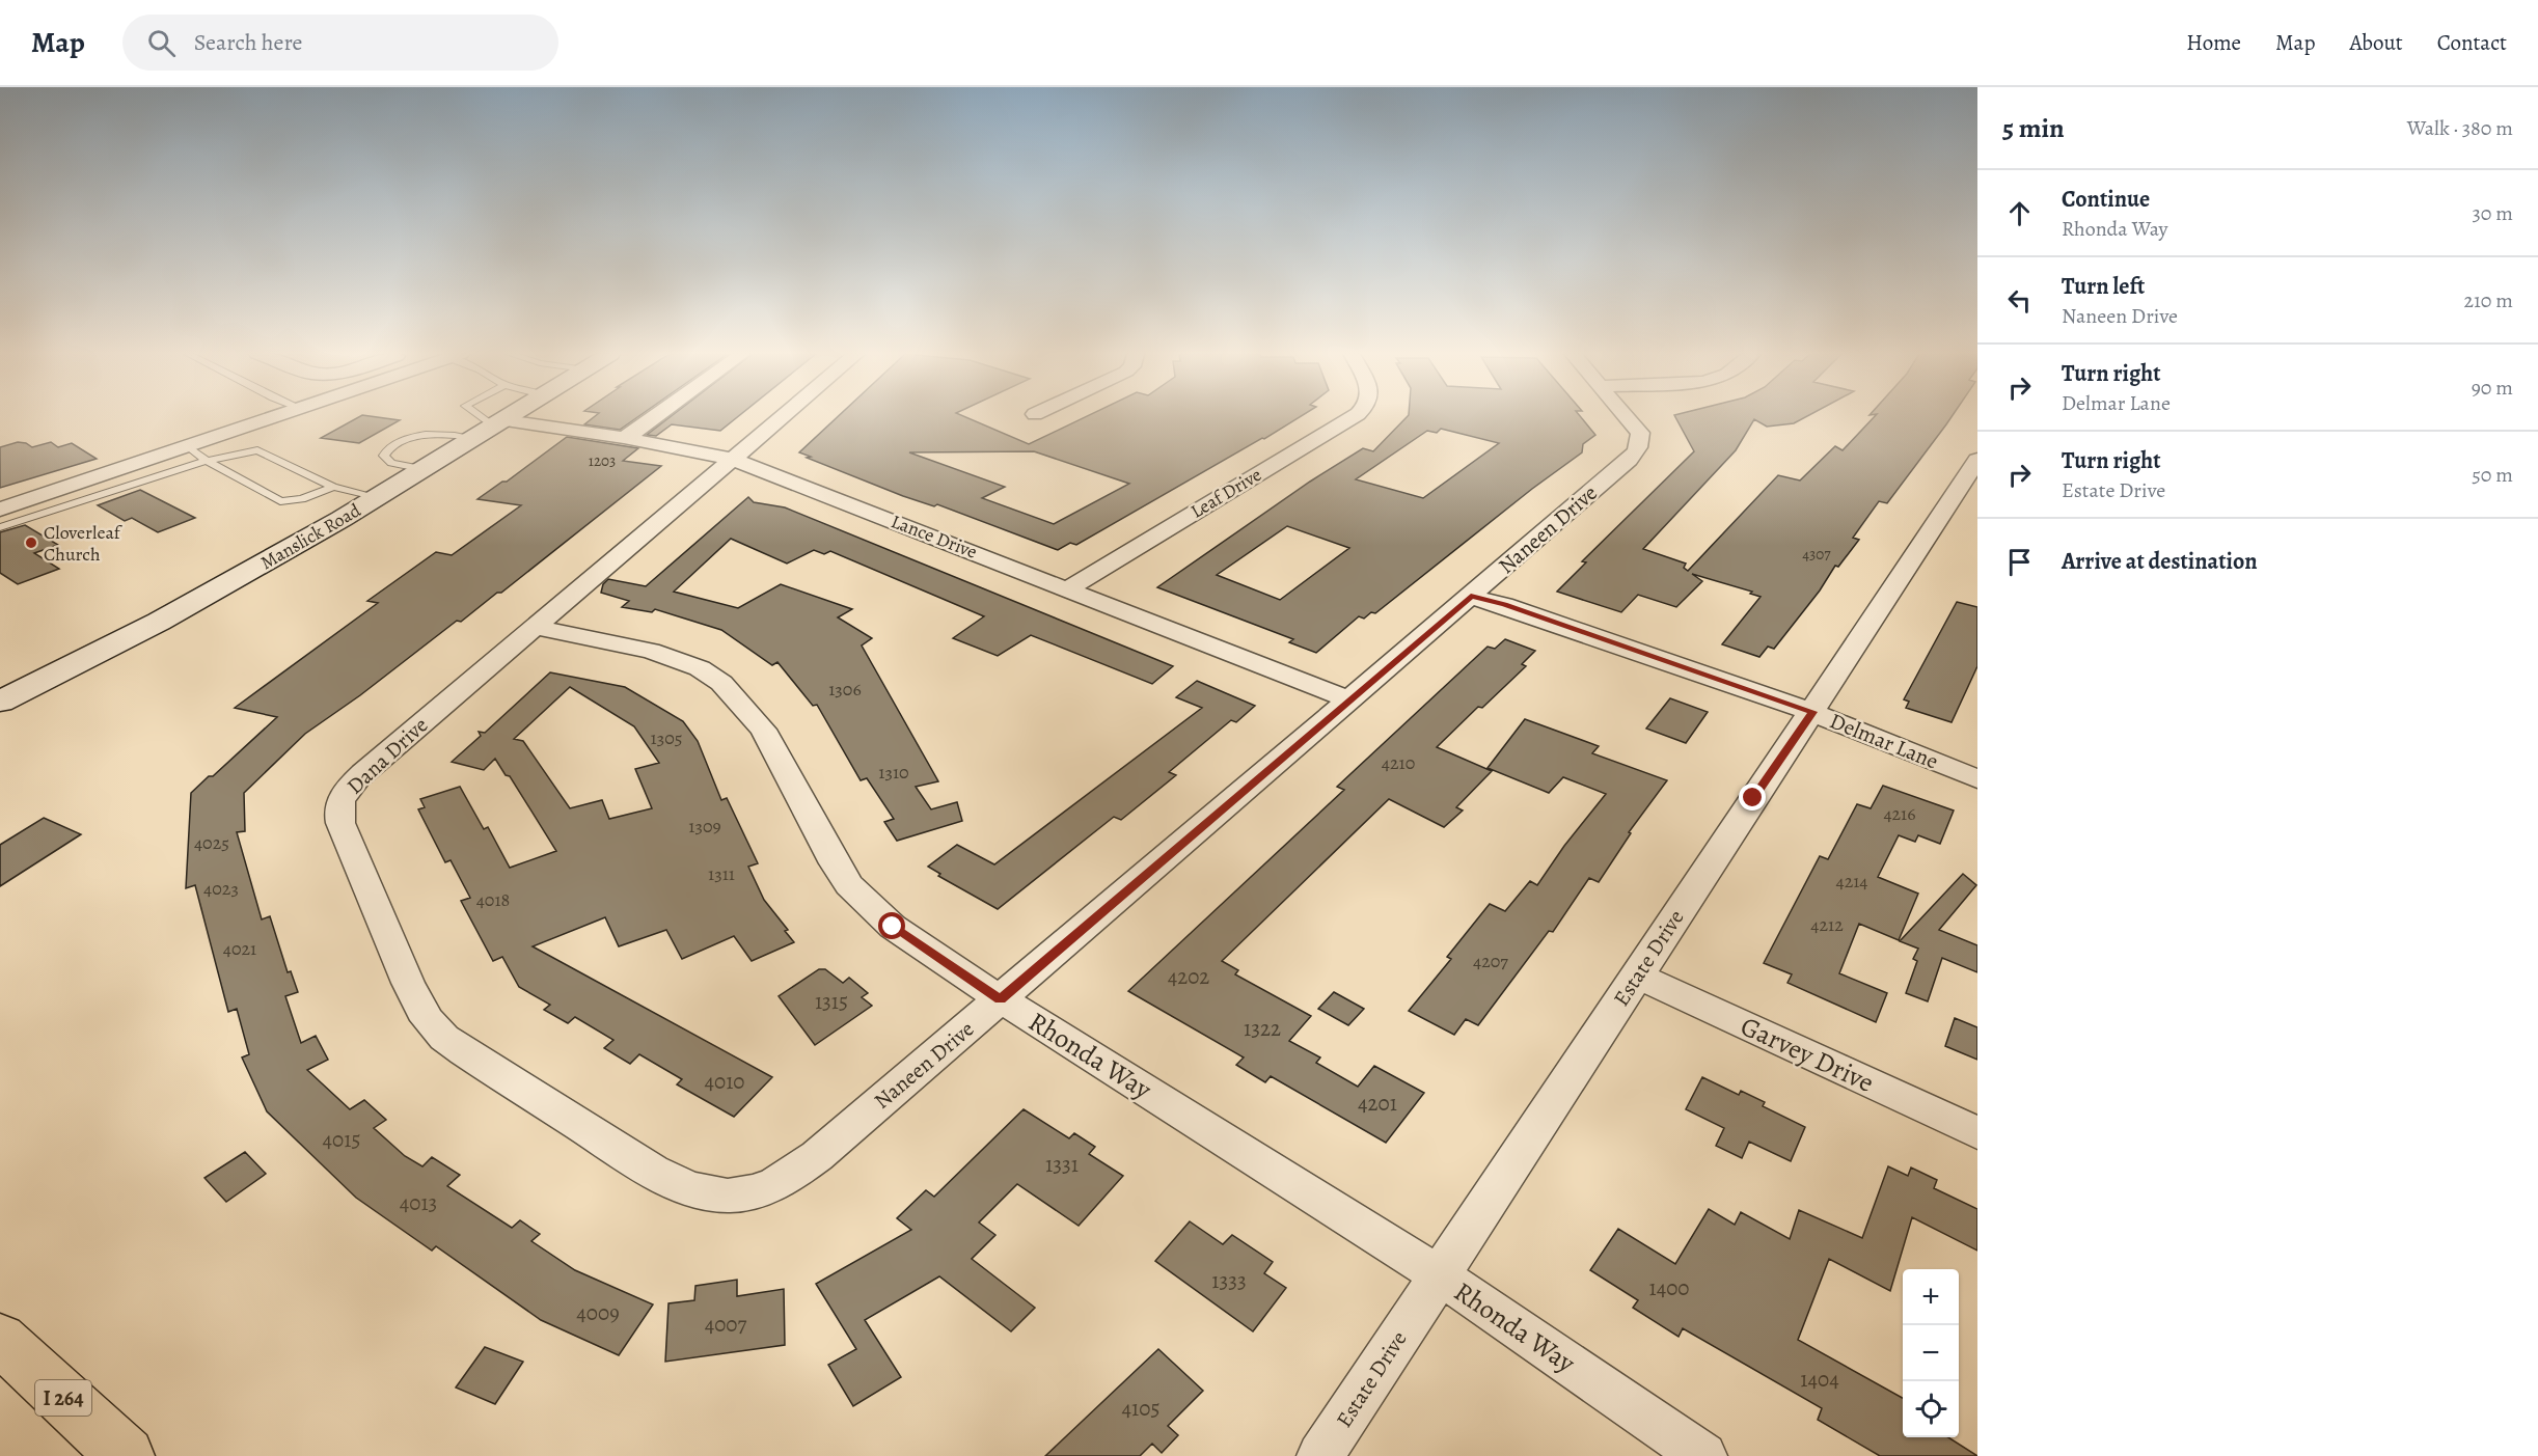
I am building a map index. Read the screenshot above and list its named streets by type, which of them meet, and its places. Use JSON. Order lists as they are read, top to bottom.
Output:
{
  "streets": {
    "highway": ["I 264"],
    "main road": ["Manslick Road"],
    "street": [
      "Leaf Drive",
      "Naneen Drive",
      "Lance Drive",
      "Delmar Lane",
      "Dana Drive",
      "Estate Drive",
      "Garvey Drive",
      "Rhonda Way"
    ]
  },
  "crossings": [
    ["Leaf Drive", "Lance Drive"],
    ["Naneen Drive", "Lance Drive"],
    ["Naneen Drive", "Delmar Lane"],
    ["Naneen Drive", "Dana Drive"],
    ["Naneen Drive", "Rhonda Way"],
    ["Manslick Road", "Lance Drive"],
    ["Lance Drive", "Dana Drive"],
    ["Delmar Lane", "Estate Drive"],
    ["Dana Drive", "Rhonda Way"],
    ["Estate Drive", "Garvey Drive"],
    ["Estate Drive", "Rhonda Way"]
  ],
  "places": ["Cloverleaf Church"],
  "house_numbers": [
    "1203",
    "4307",
    "1306",
    "1305",
    "4210",
    "1310",
    "4216",
    "1309",
    "4025",
    "1311",
    "4214",
    "4023",
    "4018",
    "4212",
    "4021",
    "4207",
    "4202",
    "1315",
    "1322",
    "4010",
    "4201",
    "4015",
    "1331",
    "4013",
    "1333",
    "1400",
    "4009",
    "4007",
    "1404",
    "4105"
  ],
  "page": {
    "header": "Map",
    "search": "Search here",
    "nav": [
      "Home",
      "Map",
      "About",
      "Contact"
    ],
    "heading": ["5 min", "Walk · 380 m"],
    "list": [
      ["Continue", "Rhonda Way", "30 m"],
      ["Turn left", "Naneen Drive", "210 m"],
      ["Turn right", "Delmar Lane", "90 m"],
      ["Turn right", "Estate Drive", "50 m"],
      "Arrive at destination"
    ],
    "map_buttons": ["+", "−"]
  }
}
